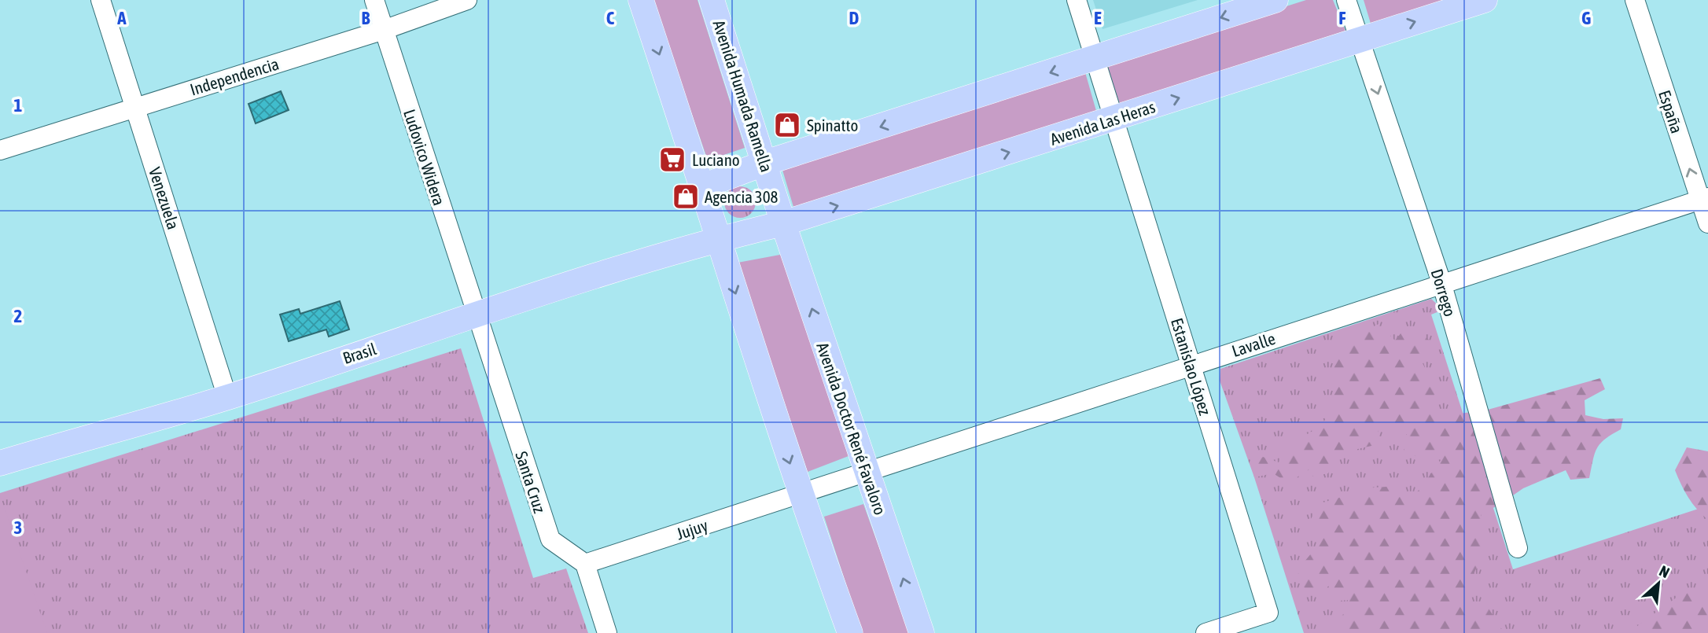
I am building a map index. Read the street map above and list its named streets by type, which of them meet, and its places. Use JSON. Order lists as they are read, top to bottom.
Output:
{
  "streets": {
    "main road": [
      "Avenida Humada Ramella",
      "Avenida Las Heras",
      "Brasil",
      "Avenida Doctor René Favaloro"
    ],
    "street": [
      "Independencia",
      "España",
      "Ludovico Widera",
      "Venezuela",
      "Dorrego",
      "Lavalle",
      "Estanislao López",
      "Santa Cruz",
      "Jujuy"
    ]
  },
  "crossings": [
    ["Independencia", "Ludovico Widera"],
    ["Independencia", "Venezuela"],
    ["Avenida Humada Ramella", "Avenida Las Heras"],
    ["Avenida Humada Ramella", "Avenida Doctor René Favaloro"],
    ["España", "Lavalle"],
    ["Avenida Las Heras", "Dorrego"],
    ["Avenida Las Heras", "Brasil"],
    ["Avenida Las Heras", "Estanislao López"],
    ["Avenida Las Heras", "Avenida Doctor René Favaloro"],
    ["Ludovico Widera", "Brasil"],
    ["Ludovico Widera", "Santa Cruz"],
    ["Venezuela", "Brasil"],
    ["Dorrego", "Lavalle"],
    ["Lavalle", "Estanislao López"],
    ["Lavalle", "Avenida Doctor René Favaloro"],
    ["Lavalle", "Jujuy"],
    ["Brasil", "Santa Cruz"],
    ["Santa Cruz", "Jujuy"]
  ],
  "one_way": ["España", "Dorrego"],
  "places": {
    "shop": ["Spinatto", "Agencia 308"],
    "supermarket": ["Luciano"]
  },
  "north": "top right",
  "grid": {
    "columns": [
      "A",
      "B",
      "C",
      "D",
      "E",
      "F",
      "G"
    ],
    "rows": ["1", "2", "3"]
  }
}
